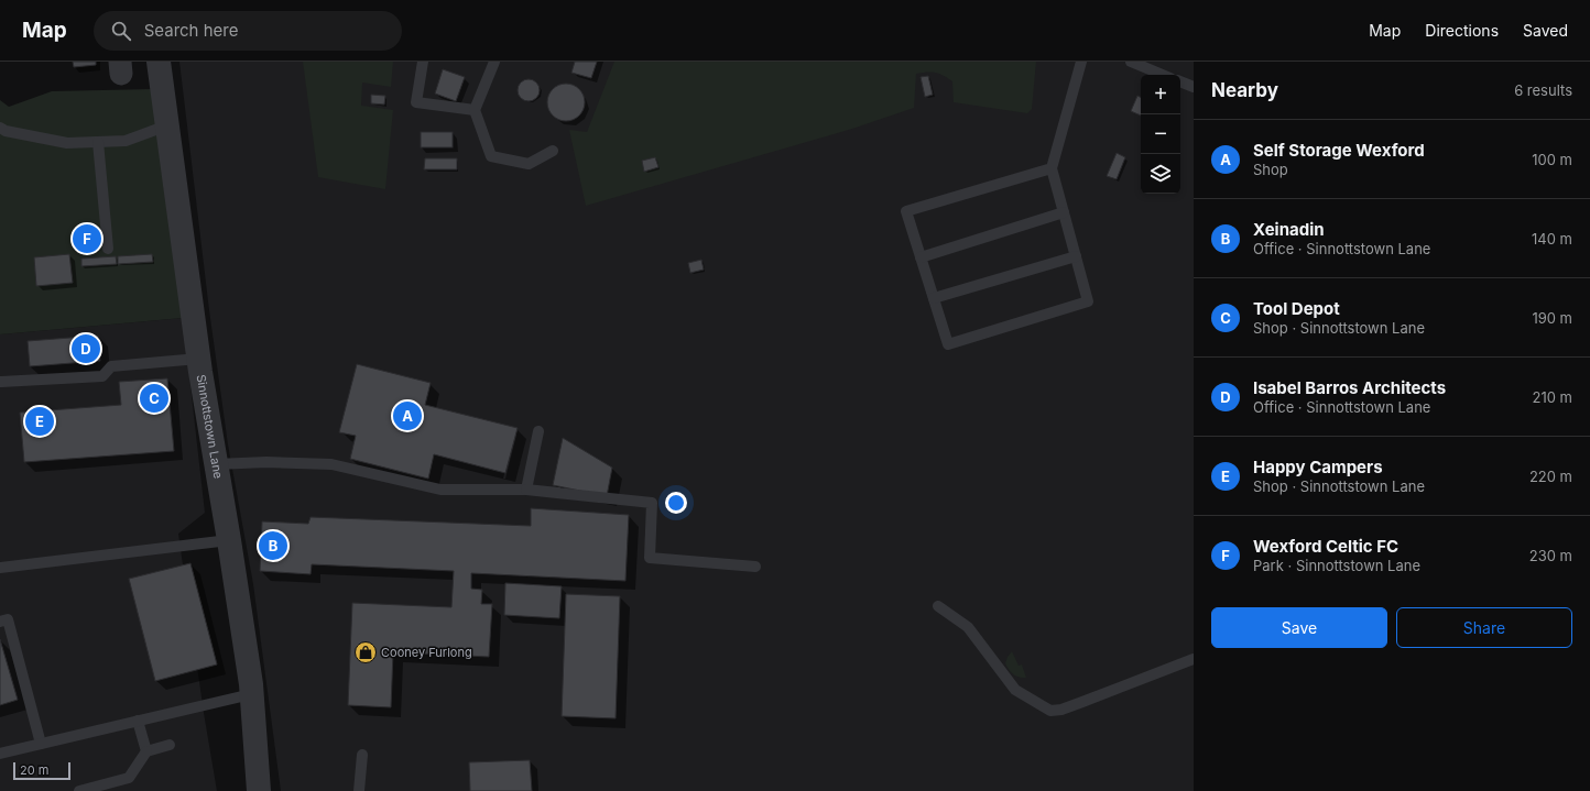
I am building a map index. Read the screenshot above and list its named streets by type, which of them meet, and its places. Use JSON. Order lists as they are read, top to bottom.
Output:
{
  "streets": {
    "street": ["Sinnottstown Lane"]
  },
  "places": {
    "shop": ["Cooney Furlong"]
  },
  "scale_bar": "20 m",
  "page": {
    "header": "Map",
    "search": "Search here",
    "nav": ["Map", "Directions", "Saved"],
    "heading": ["Nearby", "6 results"],
    "map_buttons": ["+", "−"],
    "list": [
      {
        "mark": "A",
        "name": "Self Storage Wexford",
        "note": "Shop",
        "value": "100 m"
      },
      {
        "mark": "B",
        "name": "Xeinadin",
        "note": "Office · Sinnottstown Lane",
        "value": "140 m"
      },
      {
        "mark": "C",
        "name": "Tool Depot",
        "note": "Shop · Sinnottstown Lane",
        "value": "190 m"
      },
      {
        "mark": "D",
        "name": "Isabel Barros Architects",
        "note": "Office · Sinnottstown Lane",
        "value": "210 m"
      },
      {
        "mark": "E",
        "name": "Happy Campers",
        "note": "Shop · Sinnottstown Lane",
        "value": "220 m"
      },
      {
        "mark": "F",
        "name": "Wexford Celtic FC",
        "note": "Park · Sinnottstown Lane",
        "value": "230 m"
      }
    ],
    "pins": [
      "F",
      "D",
      "C",
      "A",
      "E",
      "B"
    ],
    "buttons": ["Save", "Share"],
    "scale": "20 m"
  }
}
